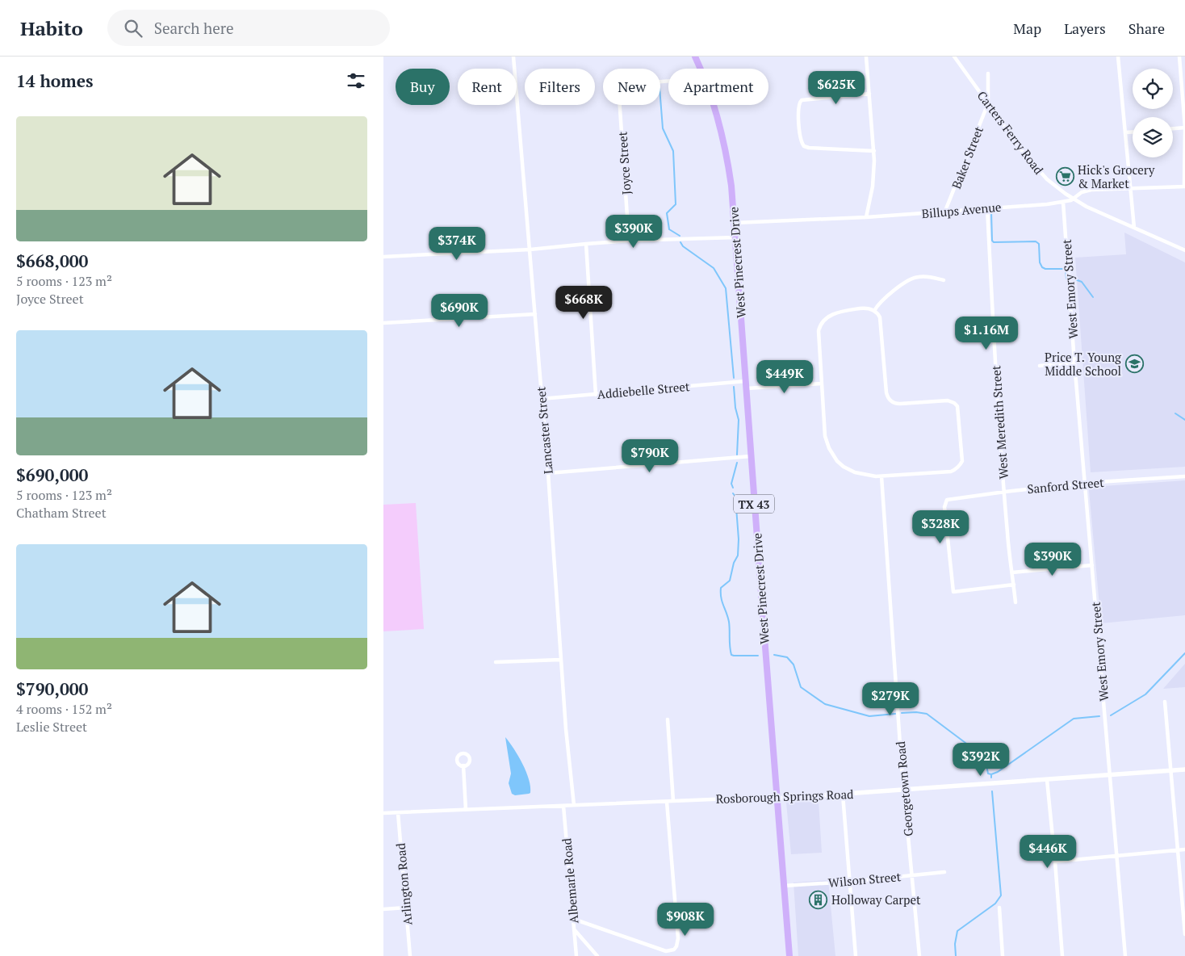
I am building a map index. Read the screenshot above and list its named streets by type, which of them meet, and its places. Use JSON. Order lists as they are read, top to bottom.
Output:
{
  "streets": {
    "main road": ["West Pinecrest Drive", "TX 43"],
    "street": [
      "Carters Ferry Road",
      "Baker Street",
      "Joyce Street",
      "Billups Avenue",
      "West Emory Street",
      "Addiebelle Street",
      "West Meredith Street",
      "Lancaster Street",
      "Sanford Street",
      "Georgetown Road",
      "Rosborough Springs Road",
      "Wilson Street",
      "Albemarle Road",
      "Arlington Road"
    ]
  },
  "crossings": [
    ["Carters Ferry Road", "Baker Street"],
    ["Carters Ferry Road", "Billups Avenue"],
    ["Baker Street", "Billups Avenue"],
    ["Billups Avenue", "West Pinecrest Drive"],
    ["Billups Avenue", "West Emory Street"],
    ["Billups Avenue", "West Meredith Street"],
    ["West Pinecrest Drive", "Addiebelle Street"],
    ["West Pinecrest Drive", "Rosborough Springs Road"],
    ["West Pinecrest Drive", "Wilson Street"],
    ["West Emory Street", "Sanford Street"],
    ["West Emory Street", "Rosborough Springs Road"],
    ["Addiebelle Street", "Lancaster Street"],
    ["West Meredith Street", "Sanford Street"],
    ["Lancaster Street", "Rosborough Springs Road"],
    ["Georgetown Road", "Rosborough Springs Road"],
    ["Georgetown Road", "Wilson Street"],
    ["Rosborough Springs Road", "Albemarle Road"],
    ["Rosborough Springs Road", "Arlington Road"]
  ],
  "places": {
    "supermarket": ["Hick's Grocery & Market"],
    "school or university": ["Price T. Young Middle School"],
    "building": ["Holloway Carpet"]
  },
  "page": {
    "header": "Habito",
    "search": "Search here",
    "nav": ["Map", "Layers", "Share"],
    "heading": "14 homes",
    "chip": [
      "Buy",
      "Rent",
      "Filters",
      "New",
      "Apartment"
    ],
    "price": [
      "$625K",
      "$390K",
      "$374K",
      "$668K",
      "$690K",
      "$1.16M",
      "$449K",
      "$790K",
      "$328K",
      "$390K",
      "$279K",
      "$392K",
      "$446K",
      "$908K"
    ],
    "list": [
      {
        "name": "$668,000",
        "note": "5 rooms · 123 m² · Joyce Street"
      },
      {
        "name": "$690,000",
        "note": "5 rooms · 123 m² · Chatham Street"
      },
      {
        "name": "$790,000",
        "note": "4 rooms · 152 m² · Leslie Street"
      }
    ]
  }
}
